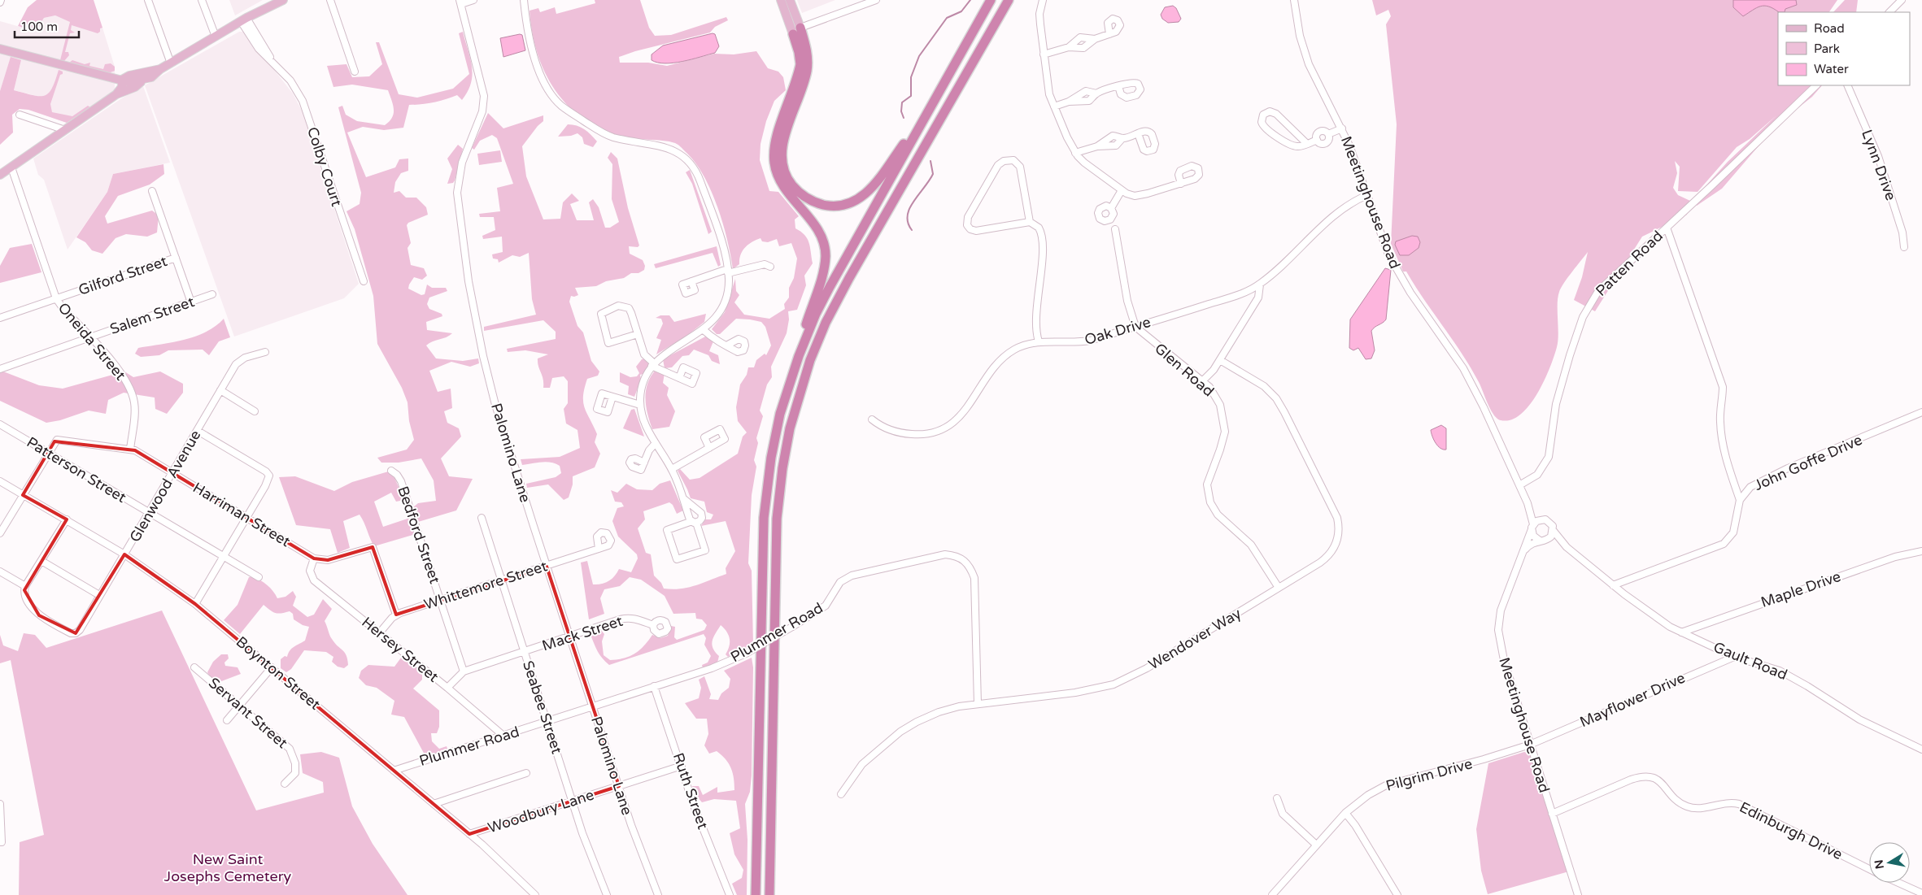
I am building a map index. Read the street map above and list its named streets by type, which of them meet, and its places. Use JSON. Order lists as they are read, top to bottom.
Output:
{
  "streets": {
    "street": [
      "Lynn Drive",
      "Colby Court",
      "Meetinghouse Road",
      "Patten Road",
      "Gilford Street",
      "Salem Street",
      "Oak Drive",
      "Oneida Street",
      "Glen Road",
      "Palomino Lane",
      "John Goffe Drive",
      "Patterson Street",
      "Glenwood Avenue",
      "Harriman Street",
      "Bedford Street",
      "Whittemore Street",
      "Maple Drive",
      "Plummer Road",
      "Mack Street",
      "Wendover Way",
      "Hersey Street",
      "Gault Road",
      "Boynton Street",
      "Mayflower Drive",
      "Seabee Street",
      "Servant Street",
      "Pilgrim Drive",
      "Ruth Street",
      "Woodbury Lane",
      "Edinburgh Drive"
    ]
  },
  "crossings": [
    ["Meetinghouse Road", "Patten Road"],
    ["Meetinghouse Road", "Oak Drive"],
    ["Meetinghouse Road", "Gault Road"],
    ["Meetinghouse Road", "Mayflower Drive"],
    ["Meetinghouse Road", "Pilgrim Drive"],
    ["Meetinghouse Road", "Edinburgh Drive"],
    ["Gilford Street", "Oneida Street"],
    ["Salem Street", "Oneida Street"],
    ["Oak Drive", "Glen Road"],
    ["Oneida Street", "Harriman Street"],
    ["Glen Road", "Wendover Way"],
    ["Palomino Lane", "Whittemore Street"],
    ["Palomino Lane", "Plummer Road"],
    ["Palomino Lane", "Mack Street"],
    ["Palomino Lane", "Woodbury Lane"],
    ["John Goffe Drive", "Gault Road"],
    ["Patterson Street", "Glenwood Avenue"],
    ["Patterson Street", "Harriman Street"],
    ["Glenwood Avenue", "Harriman Street"],
    ["Glenwood Avenue", "Boynton Street"],
    ["Harriman Street", "Hersey Street"],
    ["Bedford Street", "Whittemore Street"],
    ["Bedford Street", "Mack Street"],
    ["Whittemore Street", "Hersey Street"],
    ["Whittemore Street", "Seabee Street"],
    ["Maple Drive", "Gault Road"],
    ["Plummer Road", "Wendover Way"],
    ["Plummer Road", "Hersey Street"],
    ["Plummer Road", "Boynton Street"],
    ["Plummer Road", "Seabee Street"],
    ["Plummer Road", "Ruth Street"],
    ["Mack Street", "Hersey Street"],
    ["Mack Street", "Seabee Street"],
    ["Gault Road", "Mayflower Drive"],
    ["Boynton Street", "Woodbury Lane"],
    ["Mayflower Drive", "Pilgrim Drive"],
    ["Seabee Street", "Woodbury Lane"],
    ["Ruth Street", "Woodbury Lane"]
  ],
  "parks": ["New Saint Josephs Cemetery"],
  "legend": ["Road", "Park", "Water"],
  "scale_bar": "100 m",
  "north": "left"
}
